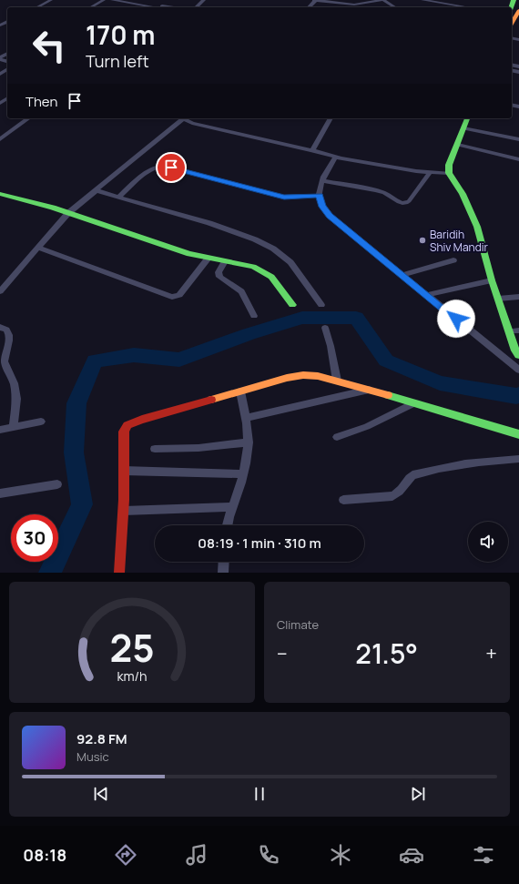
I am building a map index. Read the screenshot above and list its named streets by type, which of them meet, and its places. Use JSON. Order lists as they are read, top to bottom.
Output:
{
  "places": ["Baridih Shiv Mandir"],
  "page": {
    "turn": ["170 m", "Turn left"],
    "then": "Then",
    "limit": "30",
    "trip": "08:19 · 1 min · 310 m",
    "tile": "Climate",
    "heat": ["−", "21.5°", "+"],
    "song": ["92.8 FM", "Music"],
    "tabs": "08:18",
    "gauge": ["25", "km/h"]
  }
}
